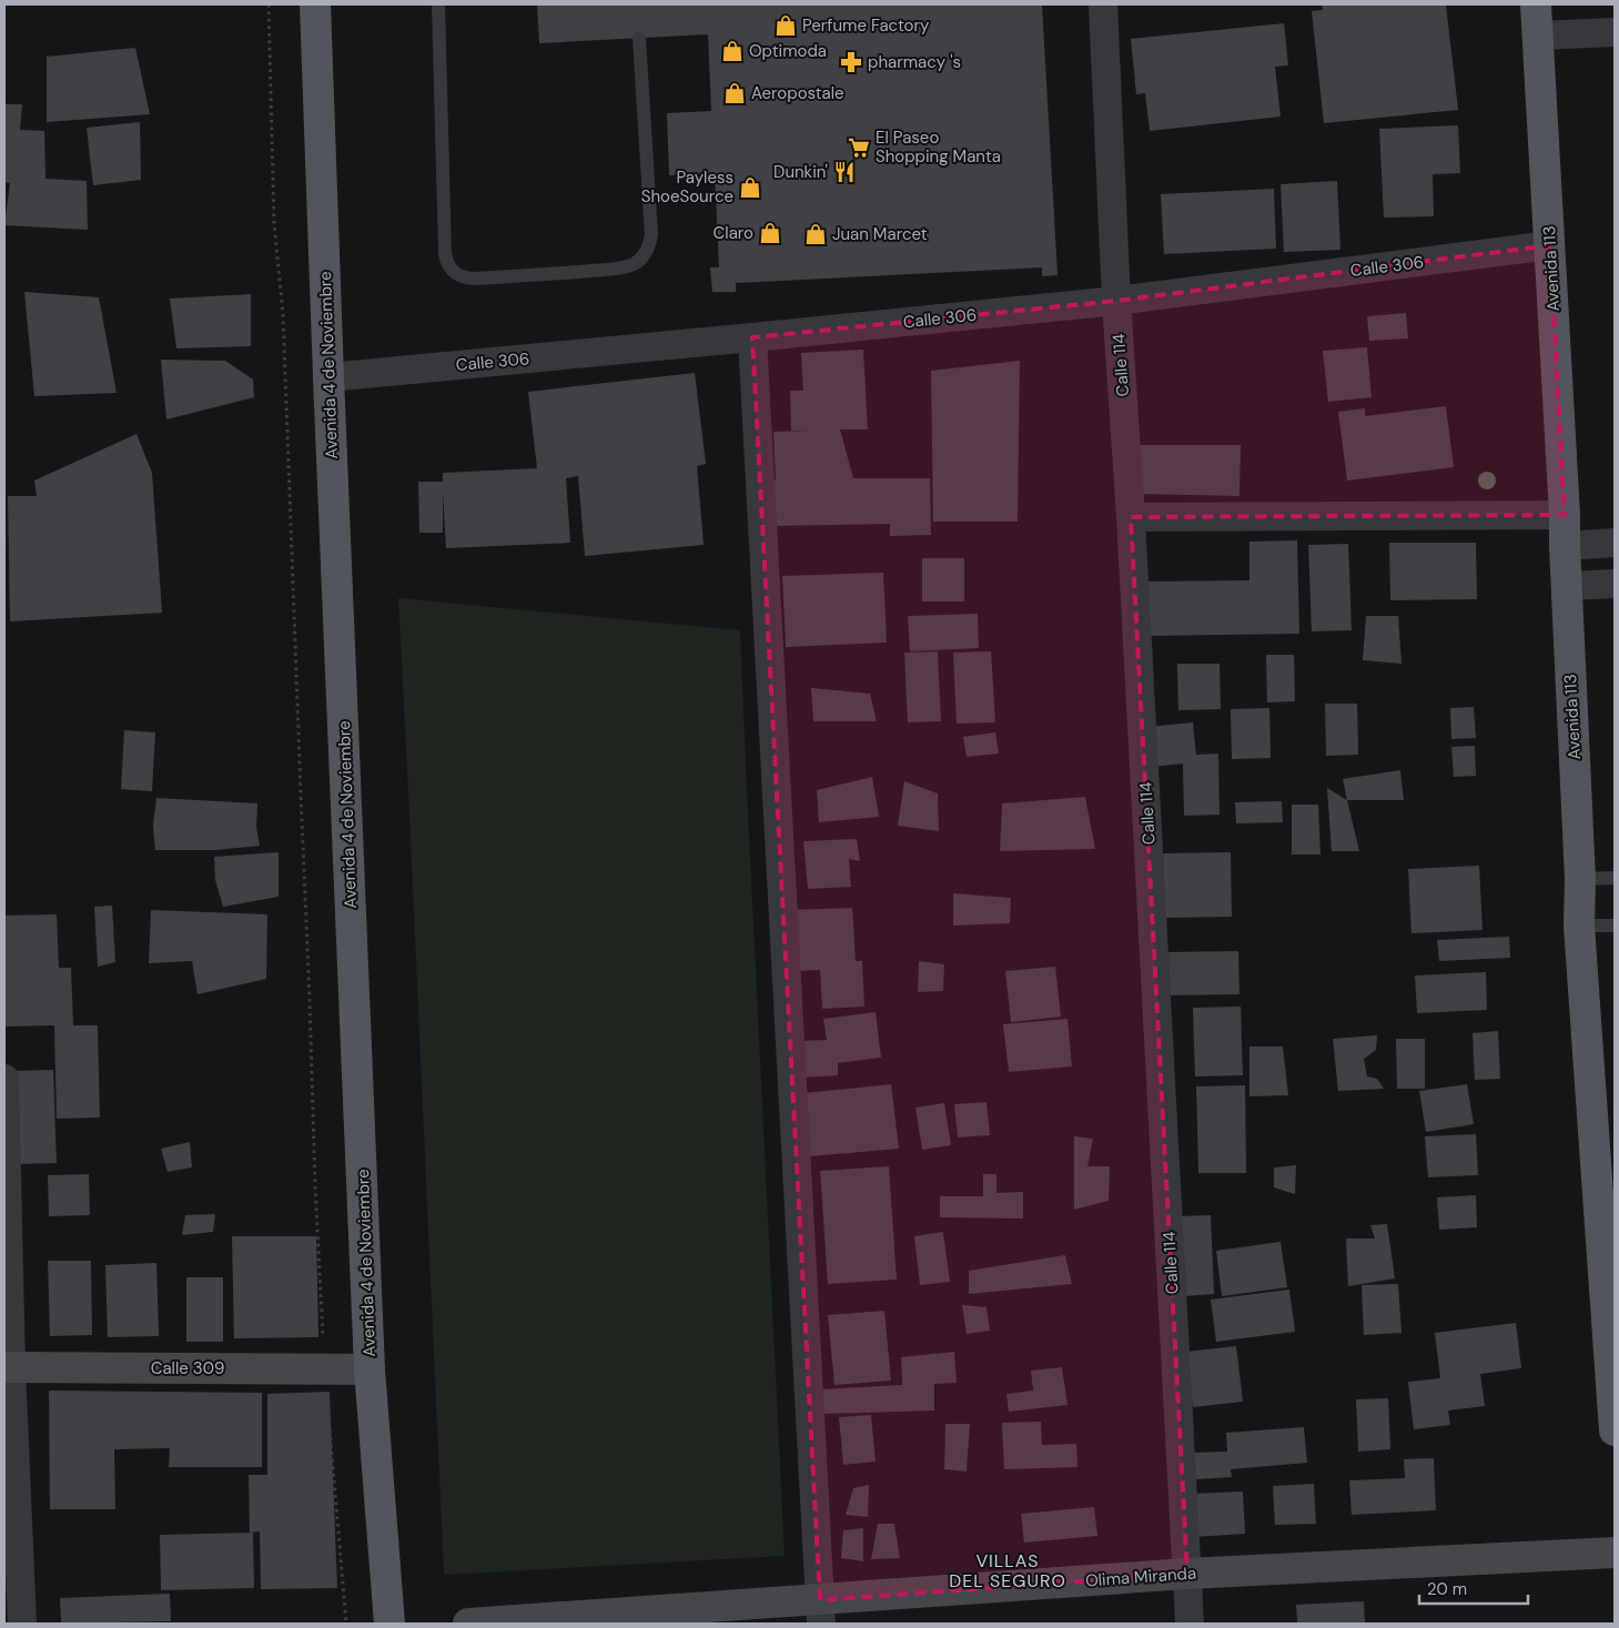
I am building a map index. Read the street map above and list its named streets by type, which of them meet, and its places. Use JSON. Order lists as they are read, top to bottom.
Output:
{
  "streets": {
    "main road": ["Avenida 113", "Avenida 4 de Noviembre"],
    "street": [
      "Calle 306",
      "Calle 114",
      "Calle 309",
      "Olima Miranda"
    ]
  },
  "crossings": [
    ["Calle 306", "Avenida 113"],
    ["Calle 306", "Avenida 4 de Noviembre"],
    ["Calle 306", "Calle 114"],
    ["Avenida 4 de Noviembre", "Calle 309"],
    ["Calle 114", "Olima Miranda"]
  ],
  "districts": ["VILLAS DEL SEGURO"],
  "places": {
    "shop": [
      "Perfume Factory",
      "Optimoda",
      "Aeropostale",
      "Payless ShoeSource",
      "Claro",
      "Juan Marcet"
    ],
    "pharmacy": ["pharmacy 's"],
    "supermarket": ["El Paseo Shopping Manta"],
    "restaurant": ["Dunkin'"]
  },
  "scale_bar": "20 m"
}
